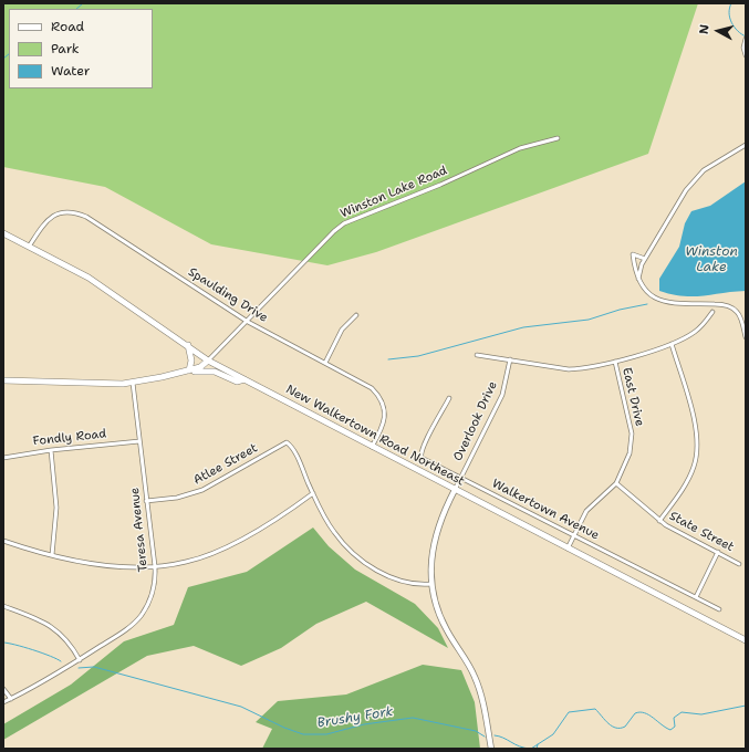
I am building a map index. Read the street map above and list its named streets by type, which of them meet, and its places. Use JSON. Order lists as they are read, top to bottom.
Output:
{
  "streets": {
    "main road": ["New Walkertown Road Northeast"],
    "street": [
      "Winston Lake Road",
      "Spaulding Drive",
      "East Drive",
      "Overlook Drive",
      "Fondly Road",
      "Atlee Street",
      "Walkertown Avenue",
      "Teresa Avenue",
      "State Street"
    ]
  },
  "crossings": [
    ["Winston Lake Road", "Spaulding Drive"],
    ["Winston Lake Road", "New Walkertown Road Northeast"],
    ["Spaulding Drive", "New Walkertown Road Northeast"],
    ["East Drive", "New Walkertown Road Northeast"],
    ["East Drive", "Walkertown Avenue"],
    ["East Drive", "State Street"],
    ["Overlook Drive", "New Walkertown Road Northeast"],
    ["Overlook Drive", "Walkertown Avenue"],
    ["Fondly Road", "Teresa Avenue"],
    ["Atlee Street", "Teresa Avenue"]
  ],
  "water": ["Winston Lake", "Brushy Fork"],
  "legend": ["Road", "Park", "Water"],
  "north": "left"
}
